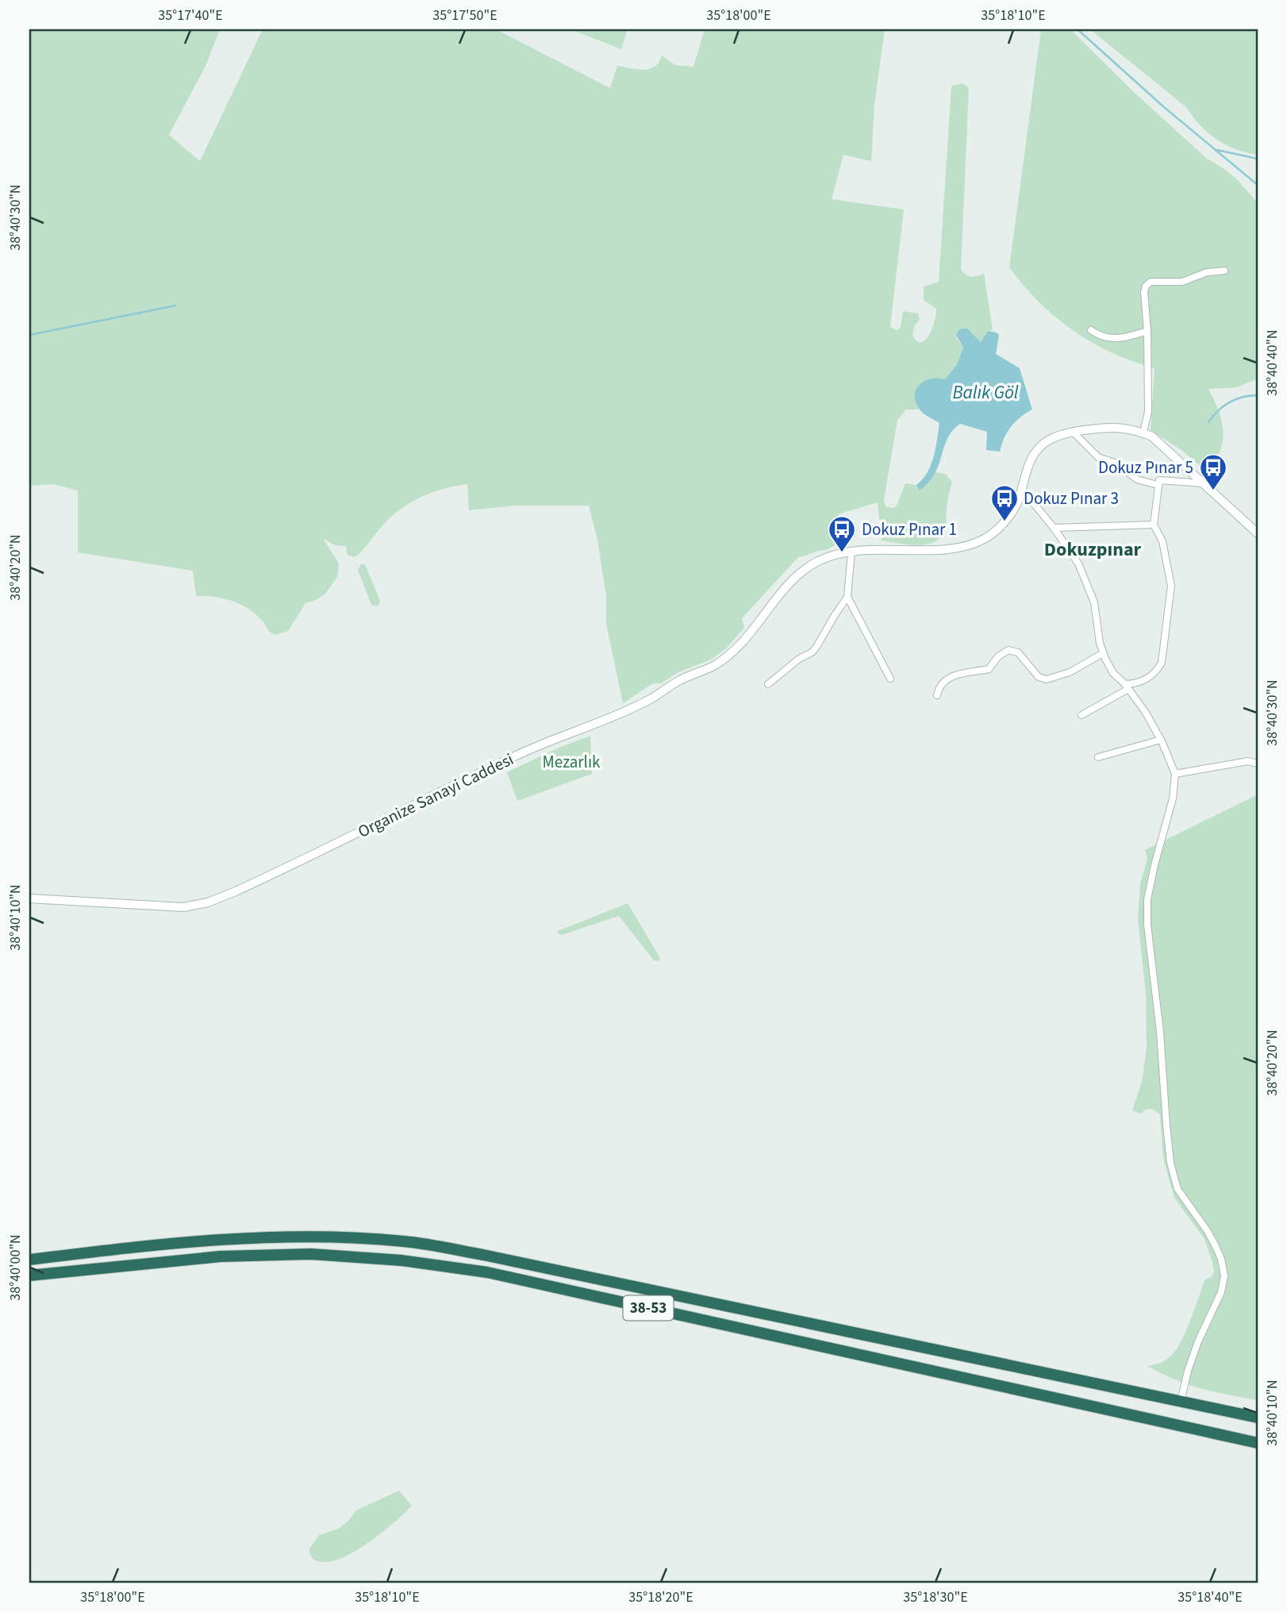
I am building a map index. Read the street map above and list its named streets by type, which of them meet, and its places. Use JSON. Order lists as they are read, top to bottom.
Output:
{
  "streets": {
    "highway": ["38-53"],
    "street": ["Organize Sanayi Caddesi"]
  },
  "districts": ["Dokuzpınar"],
  "water": ["Balık Göl"],
  "parks": ["Mezarlık"],
  "places": {
    "bus stop": ["Dokuz Pınar 5", "Dokuz Pınar 3", "Dokuz Pınar 1"]
  },
  "coordinates": [
    "35°17'40\"E",
    "35°17'50\"E",
    "35°18'00\"E",
    "35°18'10\"E",
    "38°40'30\"N",
    "38°40'40\"N",
    "38°40'20\"N",
    "38°40'10\"N",
    "38°40'00\"N",
    "35°18'20\"E",
    "35°18'30\"E",
    "35°18'40\"E"
  ]
}
